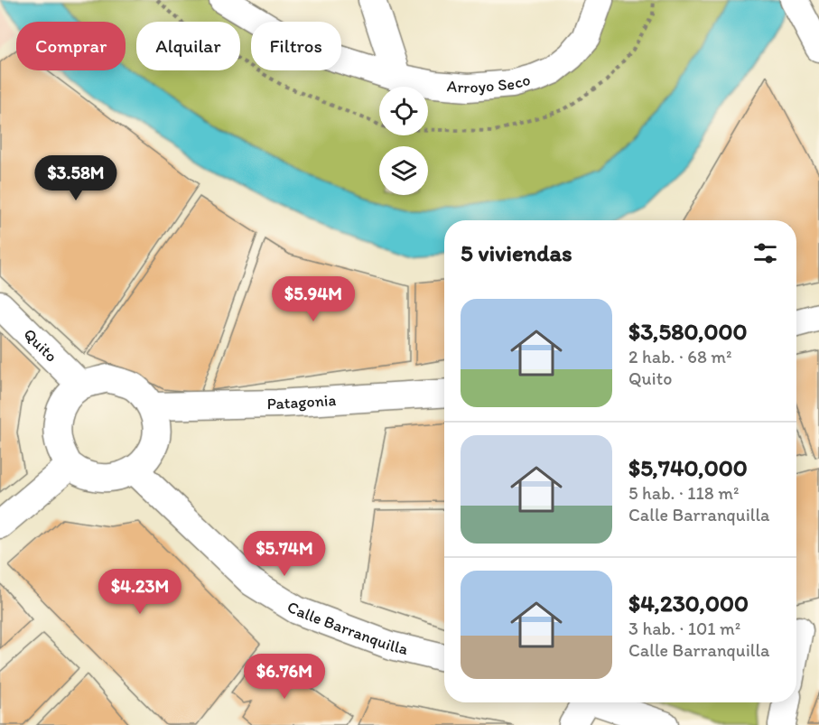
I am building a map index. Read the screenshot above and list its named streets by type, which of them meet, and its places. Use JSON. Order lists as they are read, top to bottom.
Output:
{
  "streets": {
    "street": [
      "Arroyo Seco",
      "Quito",
      "Patagonia",
      "Calle Barranquilla"
    ]
  },
  "crossings": [
    ["Quito", "Patagonia"],
    ["Quito", "Calle Barranquilla"],
    ["Patagonia", "Calle Barranquilla"]
  ],
  "page": {
    "chip": ["Comprar", "Alquilar", "Filtros"],
    "price": [
      "$3.58M",
      "$5.94M",
      "$5.74M",
      "$4.23M",
      "$6.76M"
    ],
    "heading": "5 viviendas",
    "list": [
      {
        "name": "$3,580,000",
        "note": "2 hab. · 68 m² · Quito"
      },
      {
        "name": "$5,740,000",
        "note": "5 hab. · 118 m² · Calle Barranquilla"
      },
      {
        "name": "$4,230,000",
        "note": "3 hab. · 101 m² · Calle Barranquilla"
      }
    ]
  }
}
